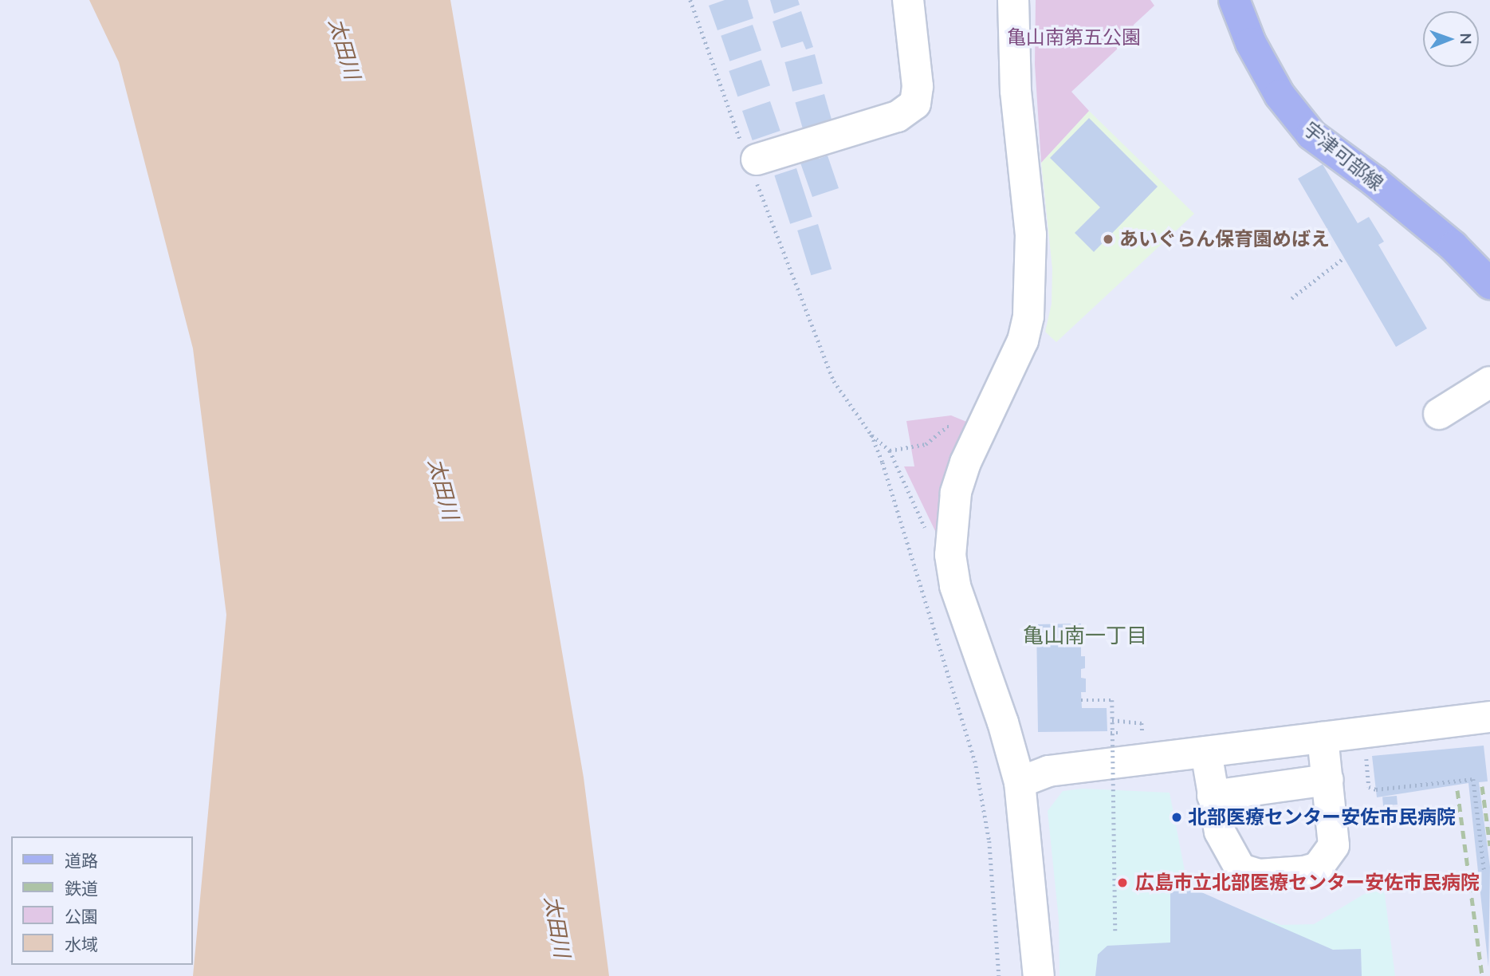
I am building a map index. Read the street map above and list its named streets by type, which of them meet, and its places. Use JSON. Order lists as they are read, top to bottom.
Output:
{
  "streets": {
    "main road": ["宇津可部線"]
  },
  "districts": ["亀山南一丁目"],
  "water": ["太田川"],
  "parks": ["亀山南第五公園"],
  "places": ["あいぐらん保育園めばえ", "北部医療センター安佐市民病院", "広島市立北部医療センター安佐市民病院"],
  "legend": [
    "道路",
    "鉄道",
    "公園",
    "水域"
  ],
  "north": "right"
}
